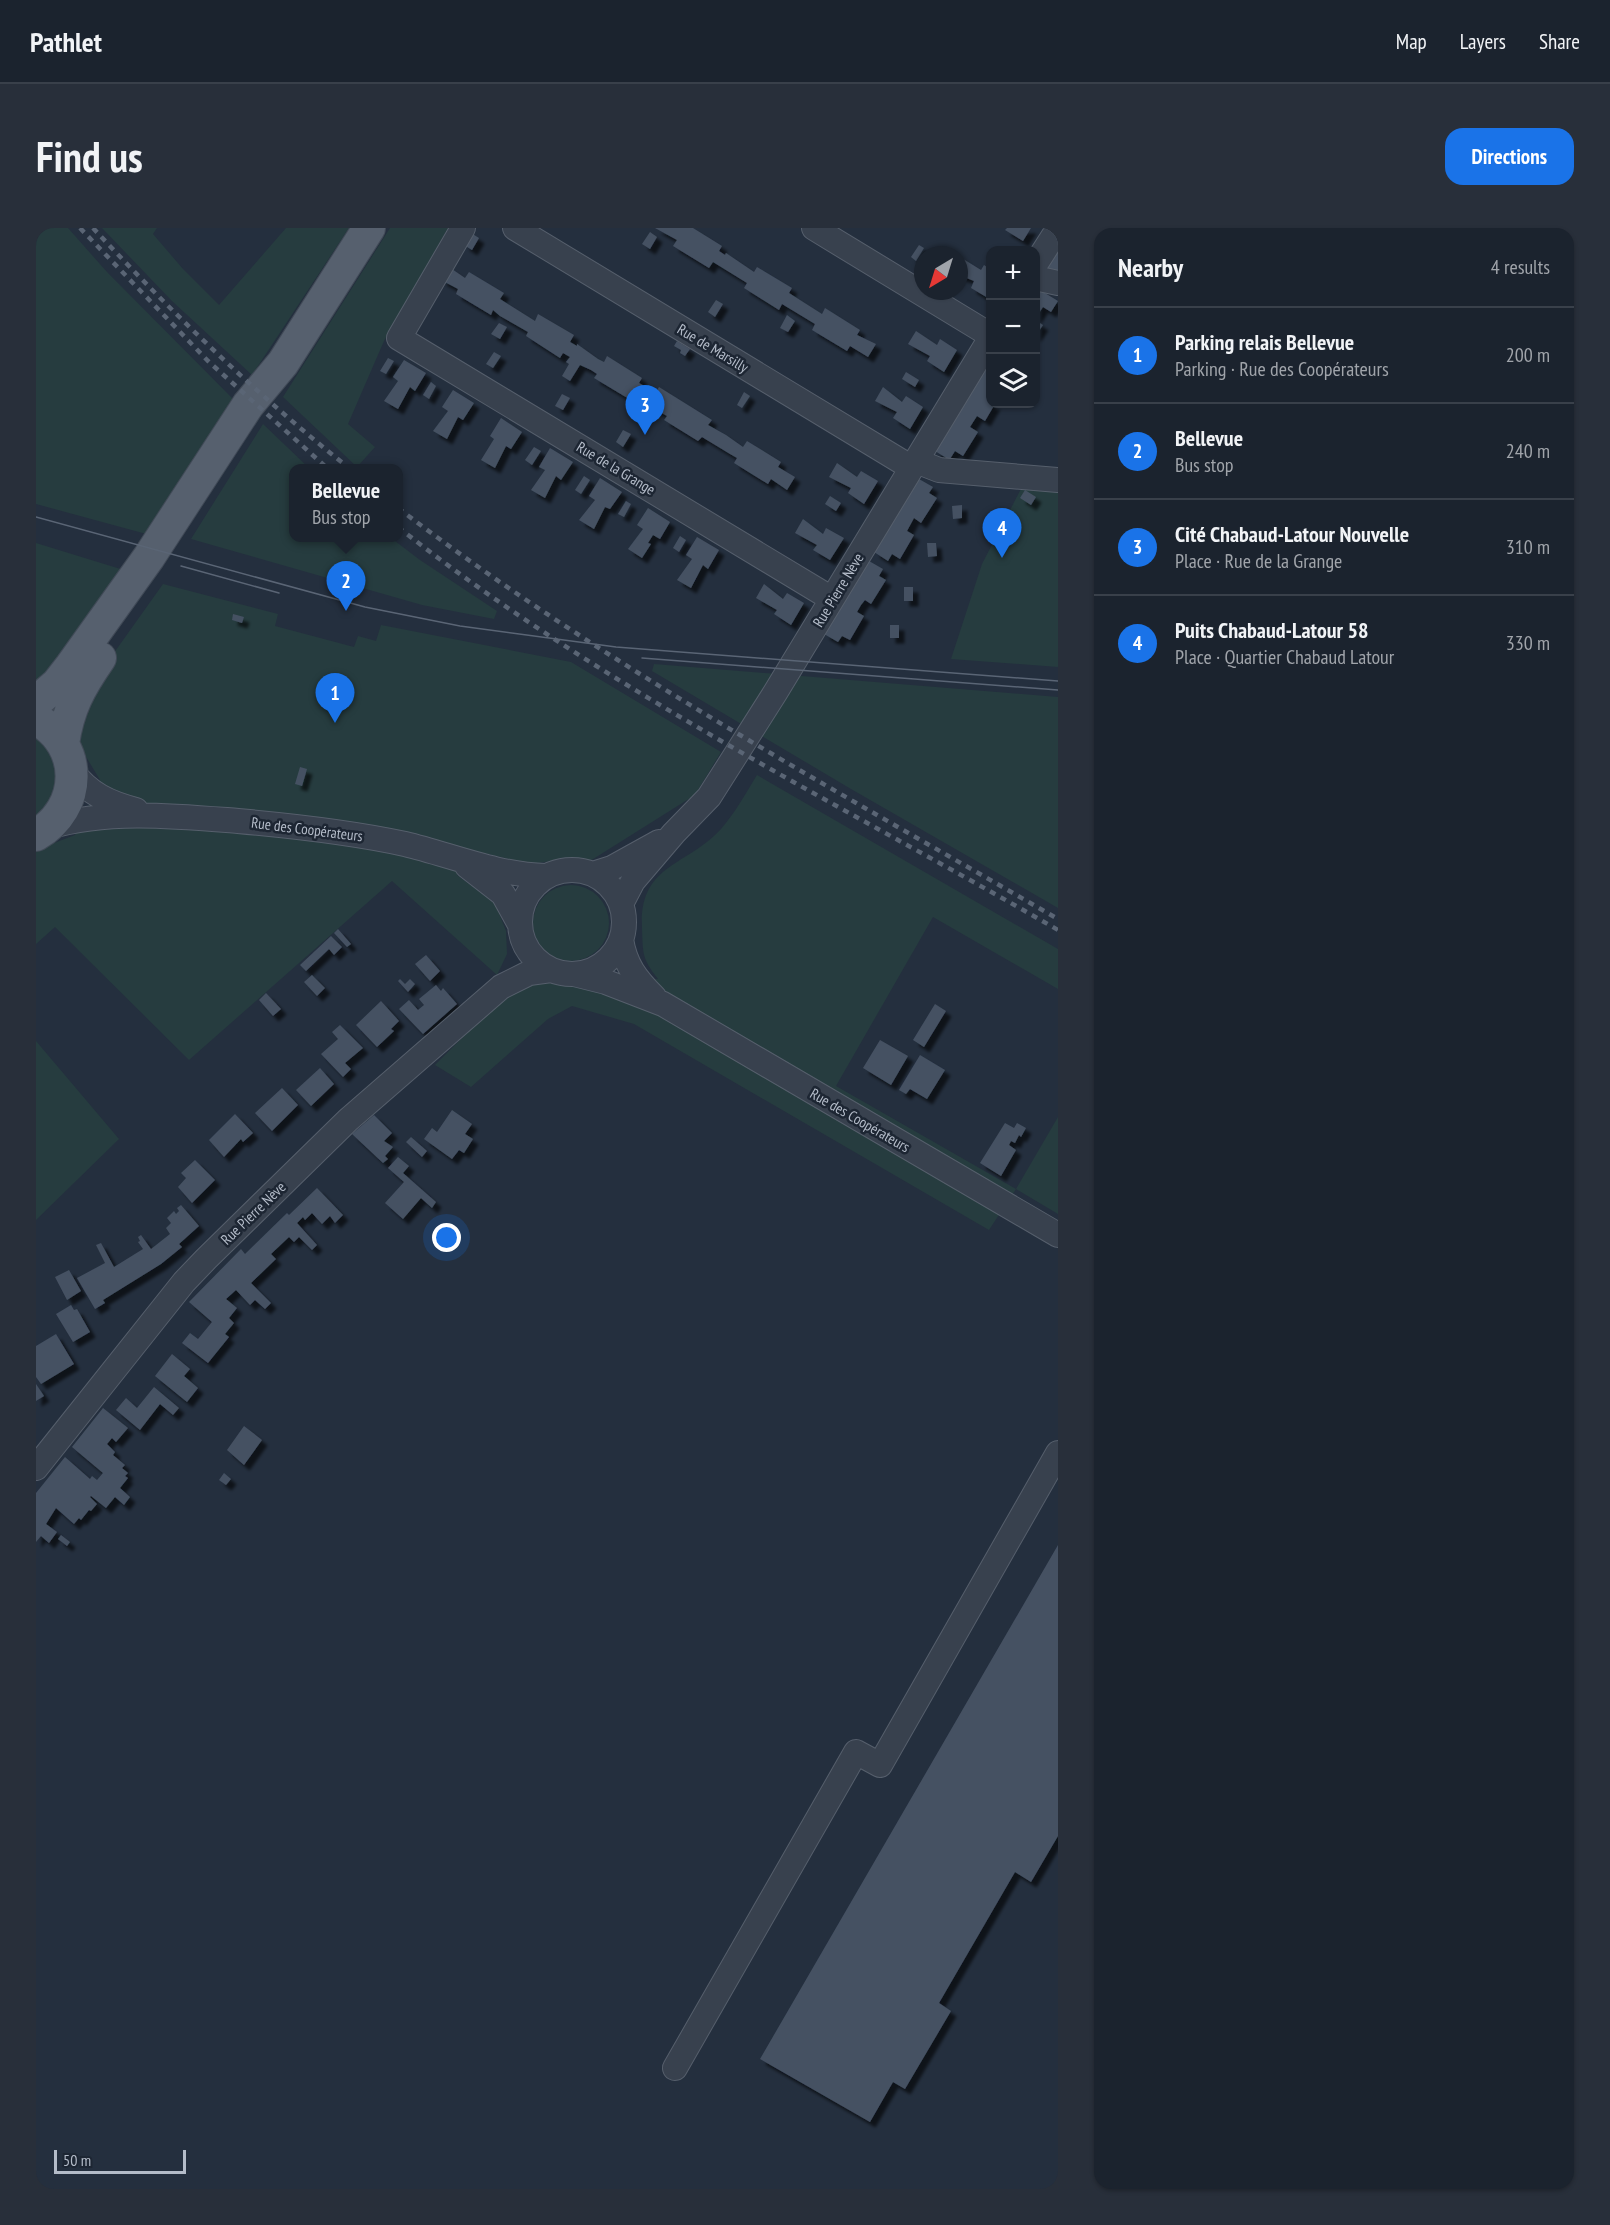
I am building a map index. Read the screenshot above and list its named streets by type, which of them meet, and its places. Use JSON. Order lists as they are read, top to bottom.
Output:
{
  "streets": {
    "street": [
      "Rue de Marsilly",
      "Rue de la Grange",
      "Rue Pierre Nève",
      "Rue des Coopérateurs"
    ]
  },
  "crossings": [
    ["Rue de Marsilly", "Rue Pierre Nève"],
    ["Rue de la Grange", "Rue Pierre Nève"],
    ["Rue Pierre Nève", "Rue des Coopérateurs"]
  ],
  "scale_bar": "50 m",
  "north": "bottom left",
  "page": {
    "header": "Pathlet",
    "nav": ["Map", "Layers", "Share"],
    "buttons": "Directions",
    "title": "Find us",
    "heading": ["Nearby", "4 results"],
    "map_buttons": ["+", "−"],
    "list": [
      {
        "mark": "1",
        "name": "Parking relais Bellevue",
        "note": "Parking · Rue des Coopérateurs",
        "value": "200 m"
      },
      {
        "mark": "2",
        "name": "Bellevue",
        "note": "Bus stop",
        "value": "240 m"
      },
      {
        "mark": "3",
        "name": "Cité Chabaud-Latour Nouvelle",
        "note": "Place · Rue de la Grange",
        "value": "310 m"
      },
      {
        "mark": "4",
        "name": "Puits Chabaud-Latour 58",
        "note": "Place · Quartier Chabaud Latour",
        "value": "330 m"
      }
    ],
    "pins": [
      "3",
      "4",
      "2",
      "1"
    ],
    "popup": ["Bellevue", "Bus stop"],
    "scale": "50 m"
  }
}
